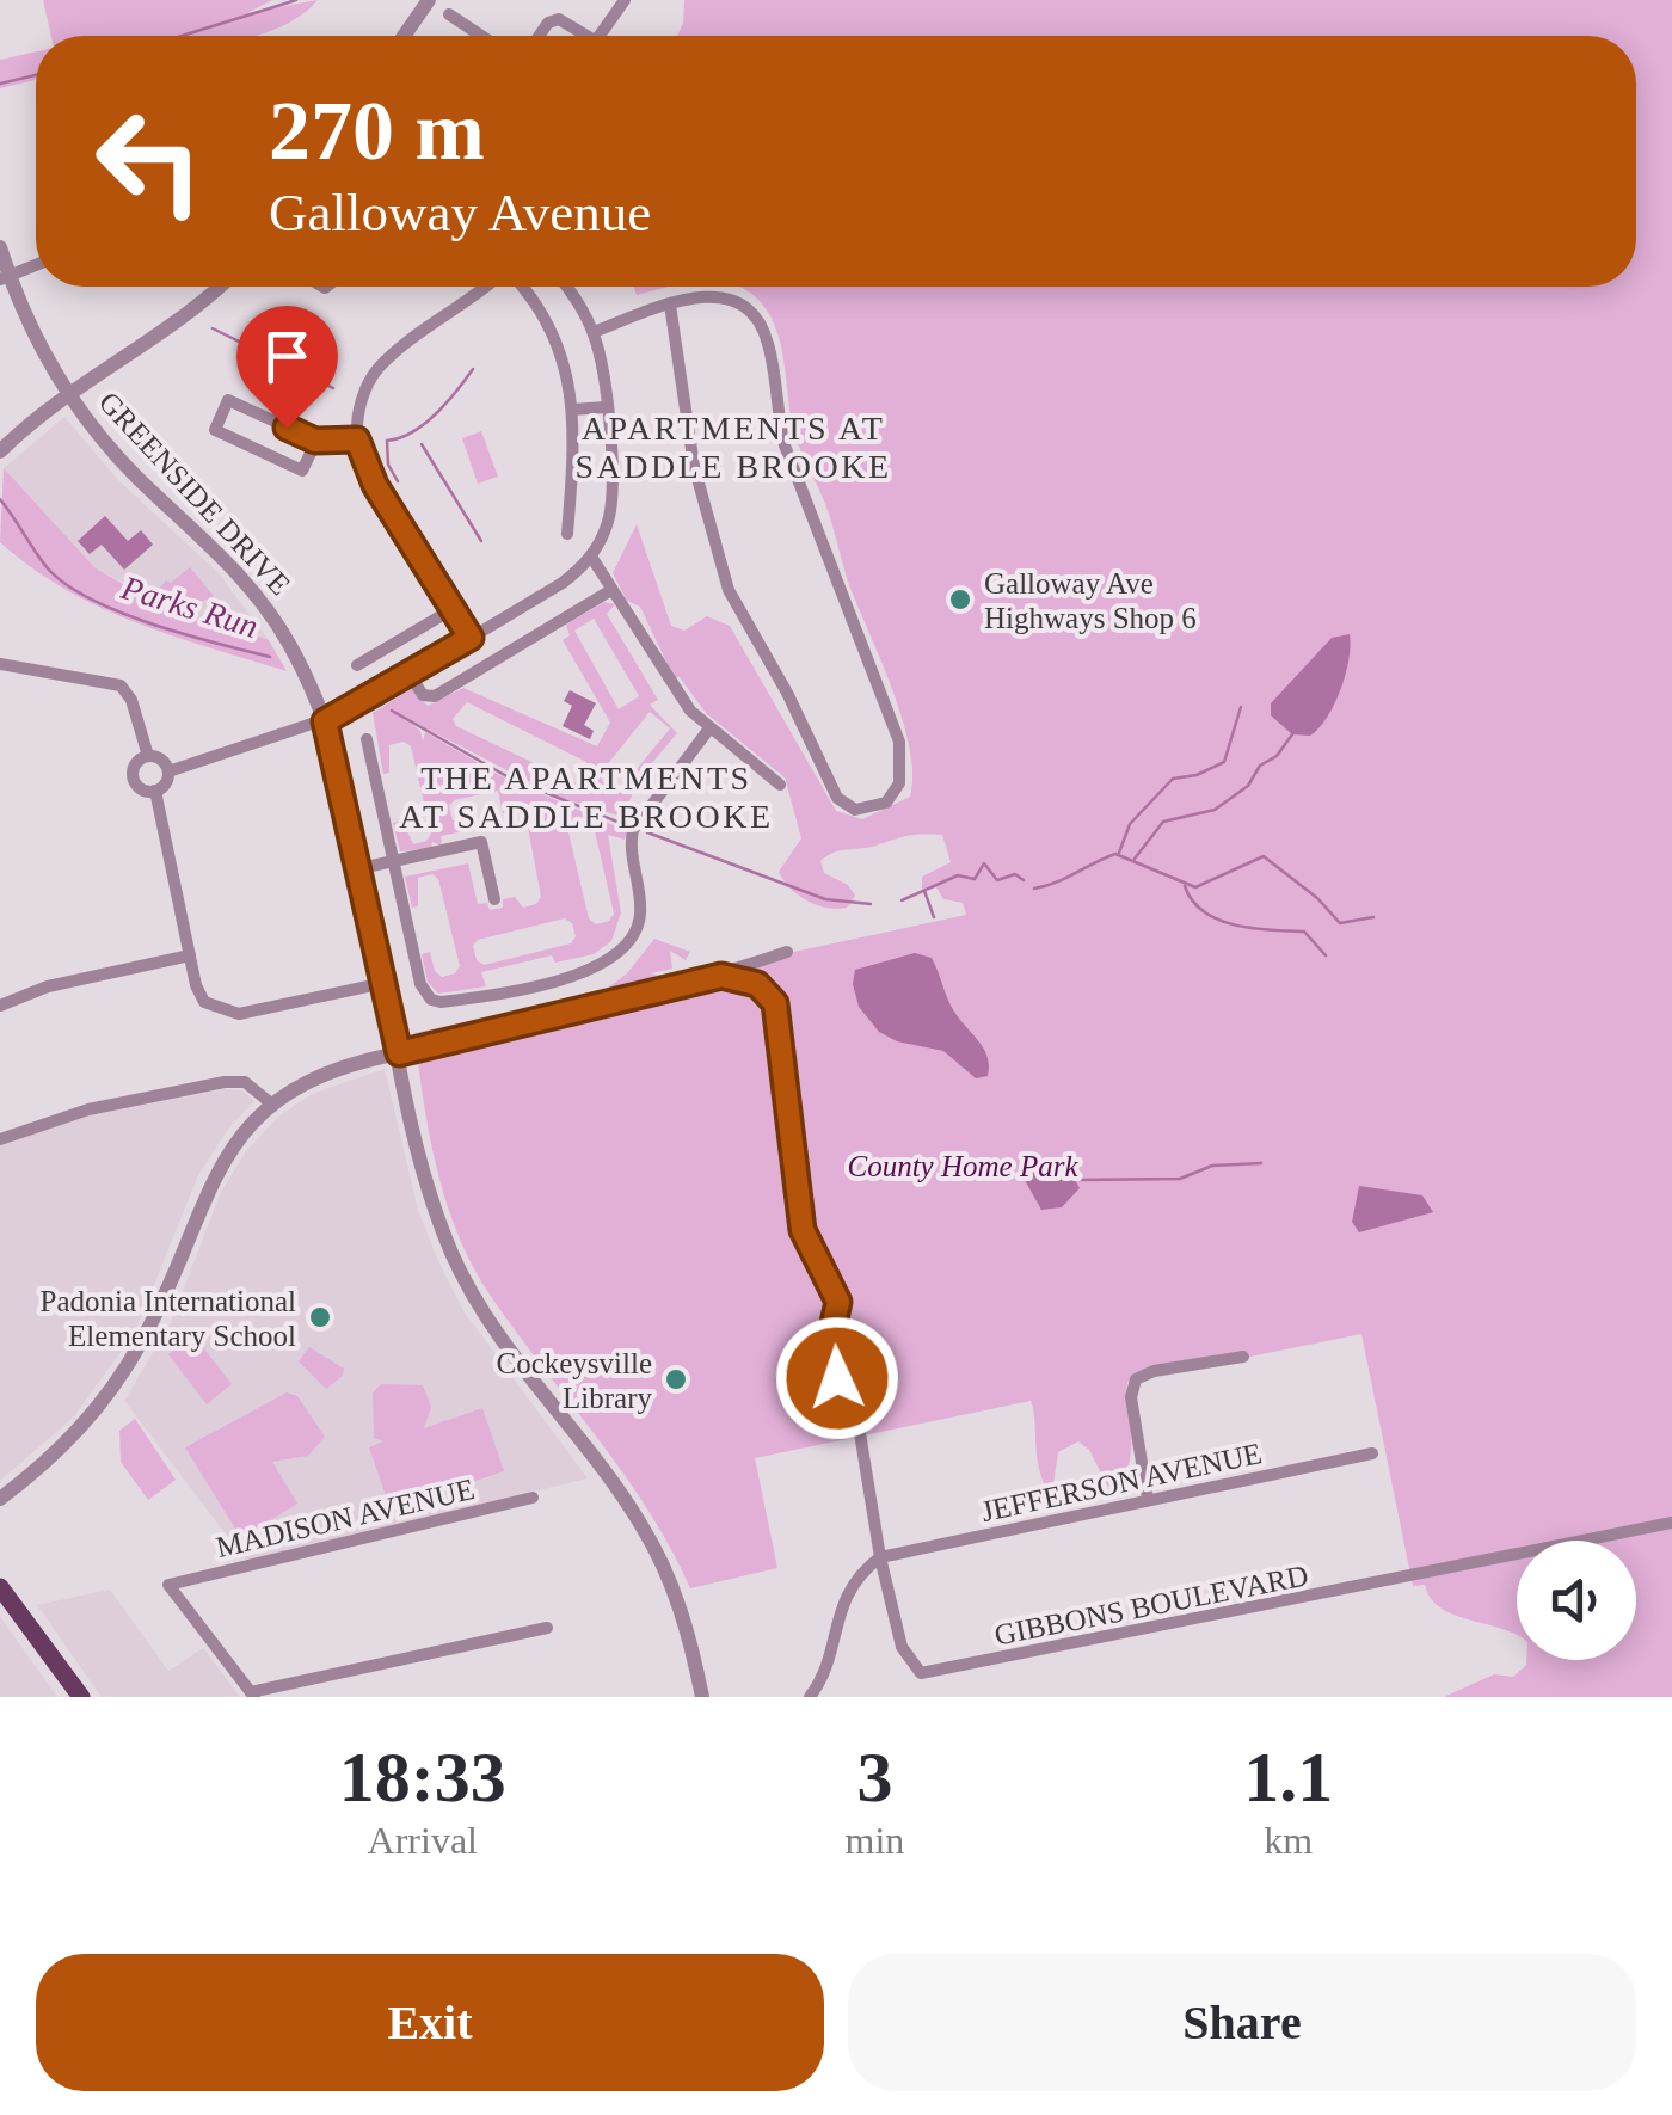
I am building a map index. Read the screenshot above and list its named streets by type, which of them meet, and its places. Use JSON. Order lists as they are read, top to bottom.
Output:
{
  "streets": {
    "street": [
      "GREENSIDE DRIVE",
      "JEFFERSON AVENUE",
      "MADISON AVENUE",
      "GIBBONS BOULEVARD"
    ]
  },
  "crossings": [
    ["JEFFERSON AVENUE", "GIBBONS BOULEVARD"]
  ],
  "districts": ["APARTMENTS AT SADDLE BROOKE", "THE APARTMENTS AT SADDLE BROOKE"],
  "water": ["Parks Run"],
  "parks": ["County Home Park"],
  "places": ["Galloway Ave Highways Shop 6", "Padonia International Elementary School", "Cockeysville Library"],
  "page": {
    "turn": ["270 m", "Galloway Avenue"],
    "eta": [
      "18:33",
      "Arrival",
      "3",
      "min",
      "1.1",
      "km"
    ],
    "buttons": ["Exit", "Share"]
  }
}
